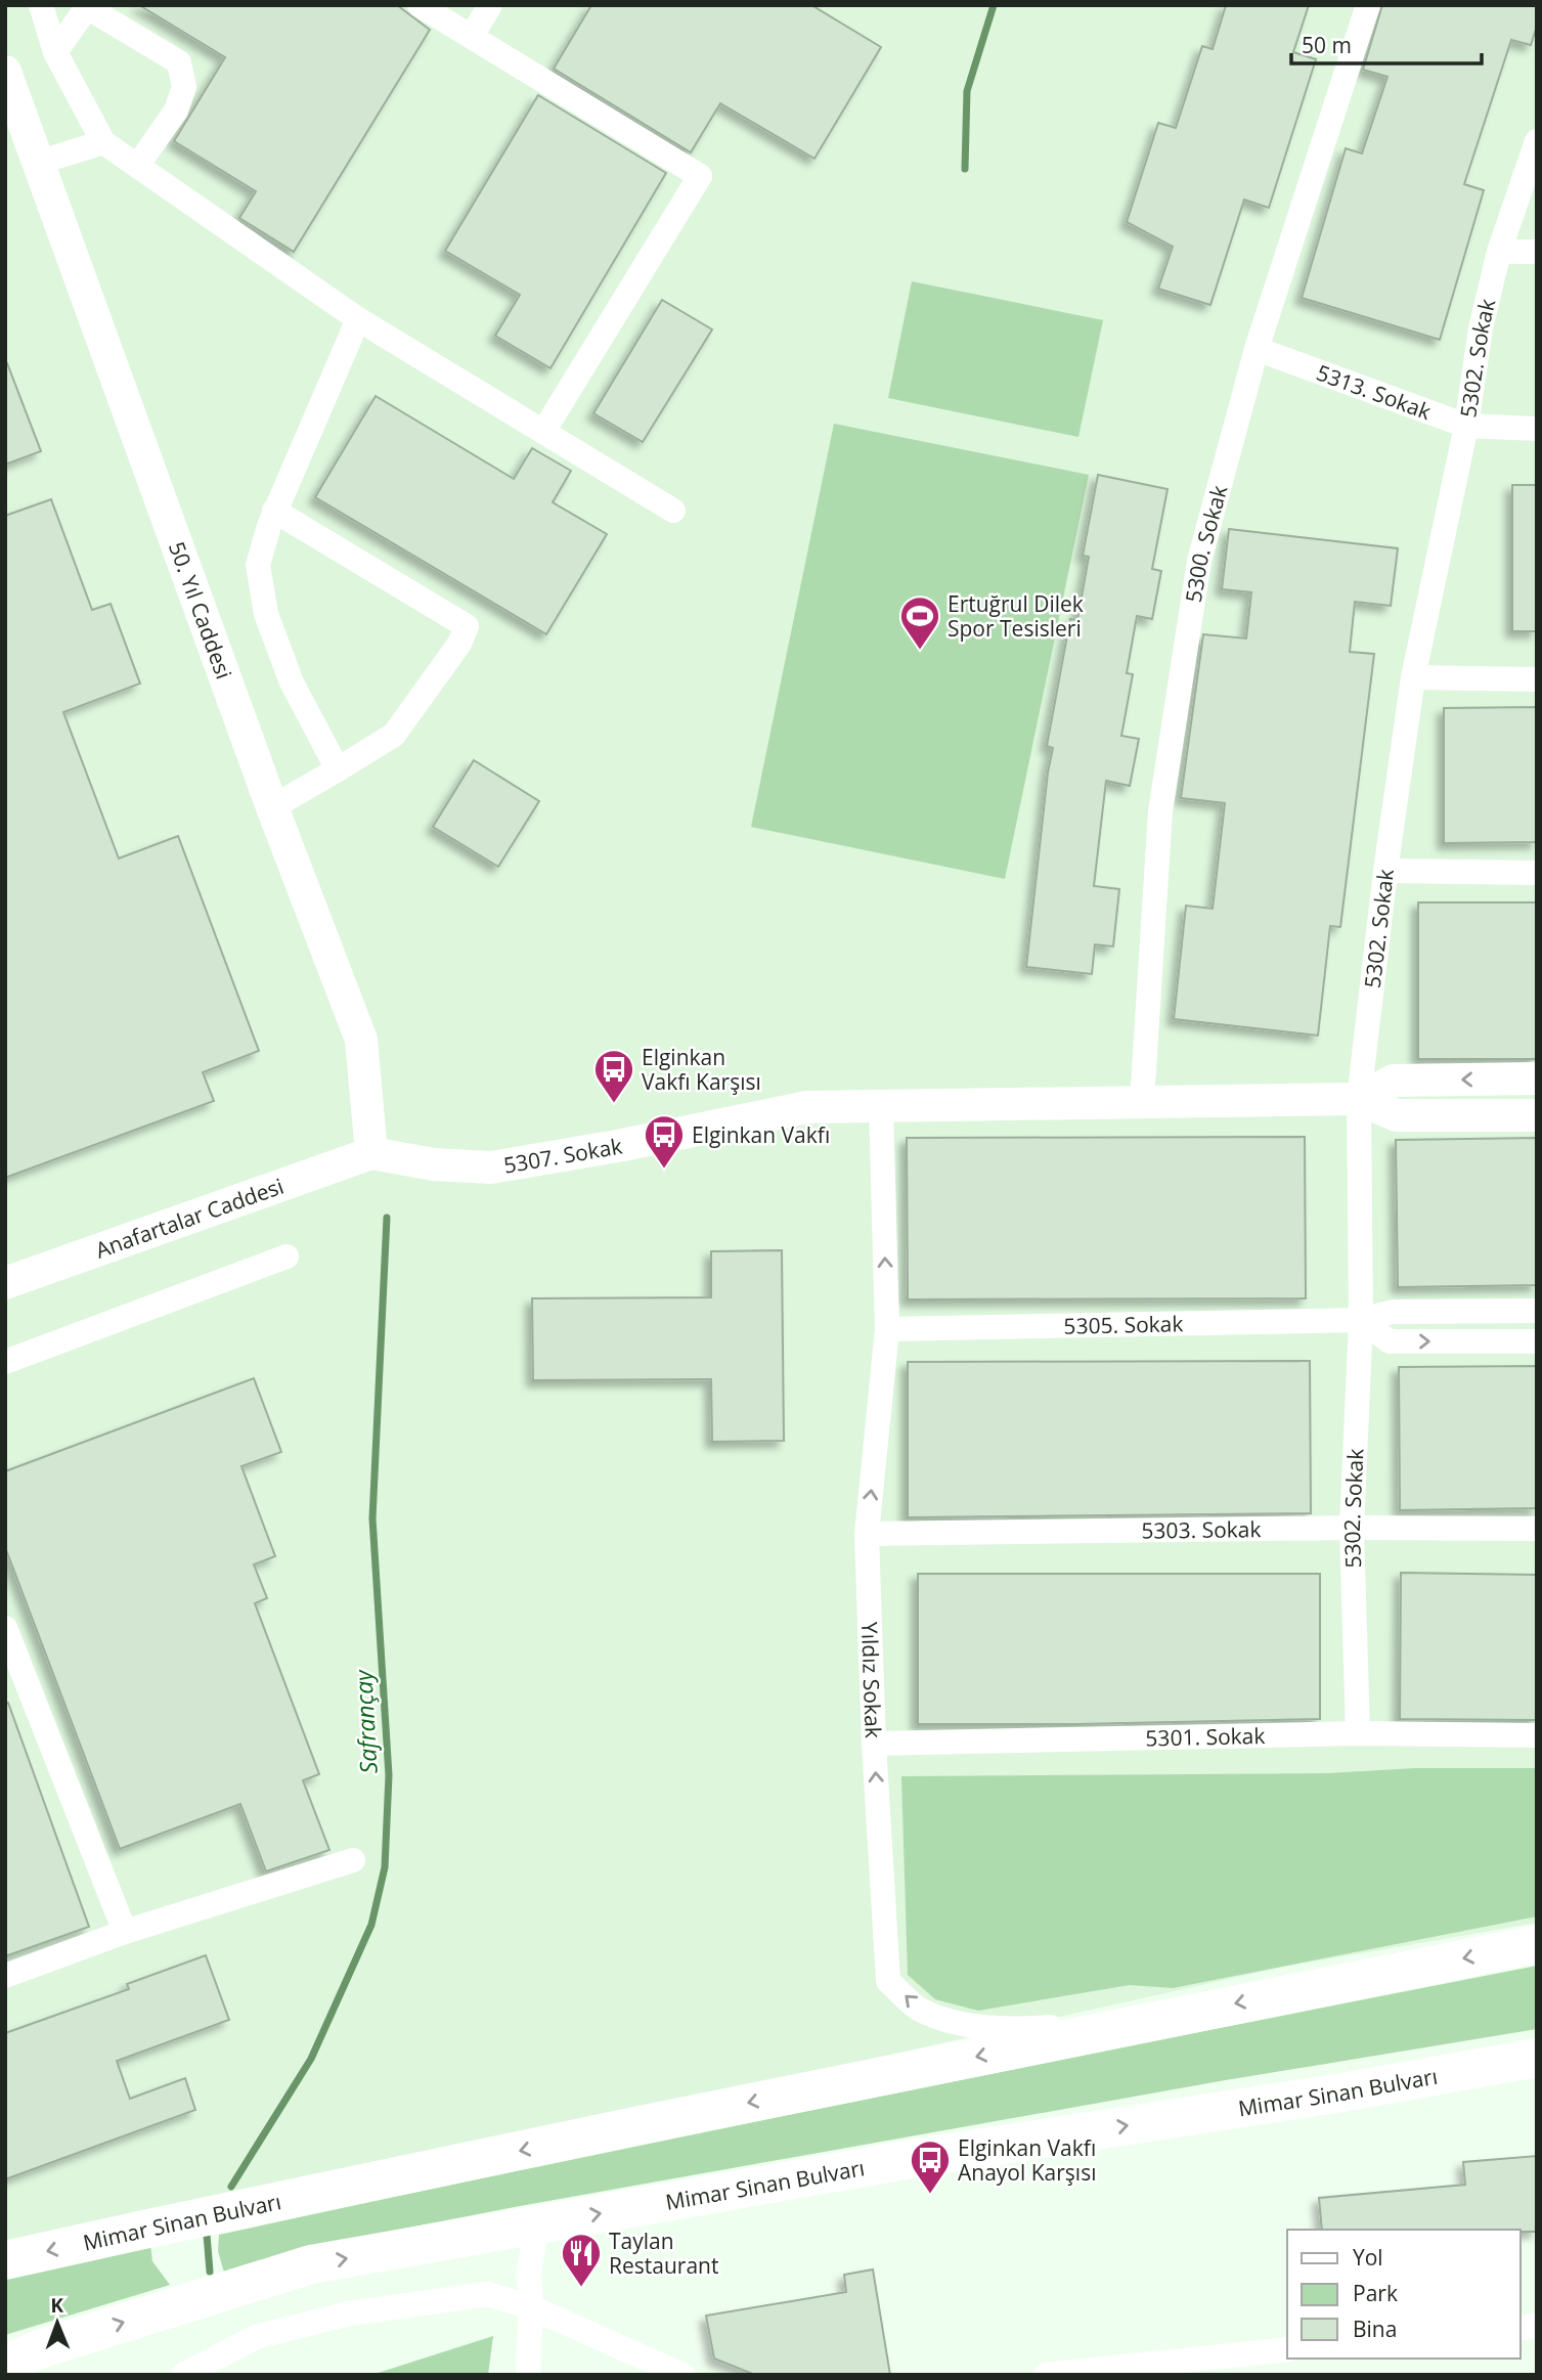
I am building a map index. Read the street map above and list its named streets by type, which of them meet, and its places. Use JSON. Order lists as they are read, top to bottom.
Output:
{
  "streets": {
    "highway": ["Mimar Sinan Bulvarı"],
    "street": [
      "5302. Sokak",
      "5313. Sokak",
      "5300. Sokak",
      "50. Yıl Caddesi",
      "5307. Sokak",
      "Anafartalar Caddesi",
      "5305. Sokak",
      "5303. Sokak",
      "Yıldız Sokak",
      "5301. Sokak"
    ]
  },
  "crossings": [
    ["5302. Sokak", "5313. Sokak"],
    ["5302. Sokak", "5307. Sokak"],
    ["5302. Sokak", "5305. Sokak"],
    ["5302. Sokak", "5303. Sokak"],
    ["5302. Sokak", "5301. Sokak"],
    ["5313. Sokak", "5300. Sokak"],
    ["5300. Sokak", "5307. Sokak"],
    ["50. Yıl Caddesi", "5307. Sokak"],
    ["50. Yıl Caddesi", "Anafartalar Caddesi"],
    ["5307. Sokak", "Anafartalar Caddesi"],
    ["5307. Sokak", "Yıldız Sokak"],
    ["5305. Sokak", "Yıldız Sokak"],
    ["5303. Sokak", "Yıldız Sokak"],
    ["Yıldız Sokak", "5301. Sokak"],
    ["Yıldız Sokak", "Mimar Sinan Bulvarı"]
  ],
  "water": ["Safrançay"],
  "places": {
    "sports": ["Ertuğrul Dilek Spor Tesisleri"],
    "bus stop": ["Elginkan Vakfı Karşısı", "Elginkan Vakfı", "Elginkan Vakfı Anayol Karşısı"],
    "restaurant": ["Taylan Restaurant"]
  },
  "legend": ["Yol", "Park", "Bina"],
  "scale_bar": "50 m",
  "north": "top"
}
